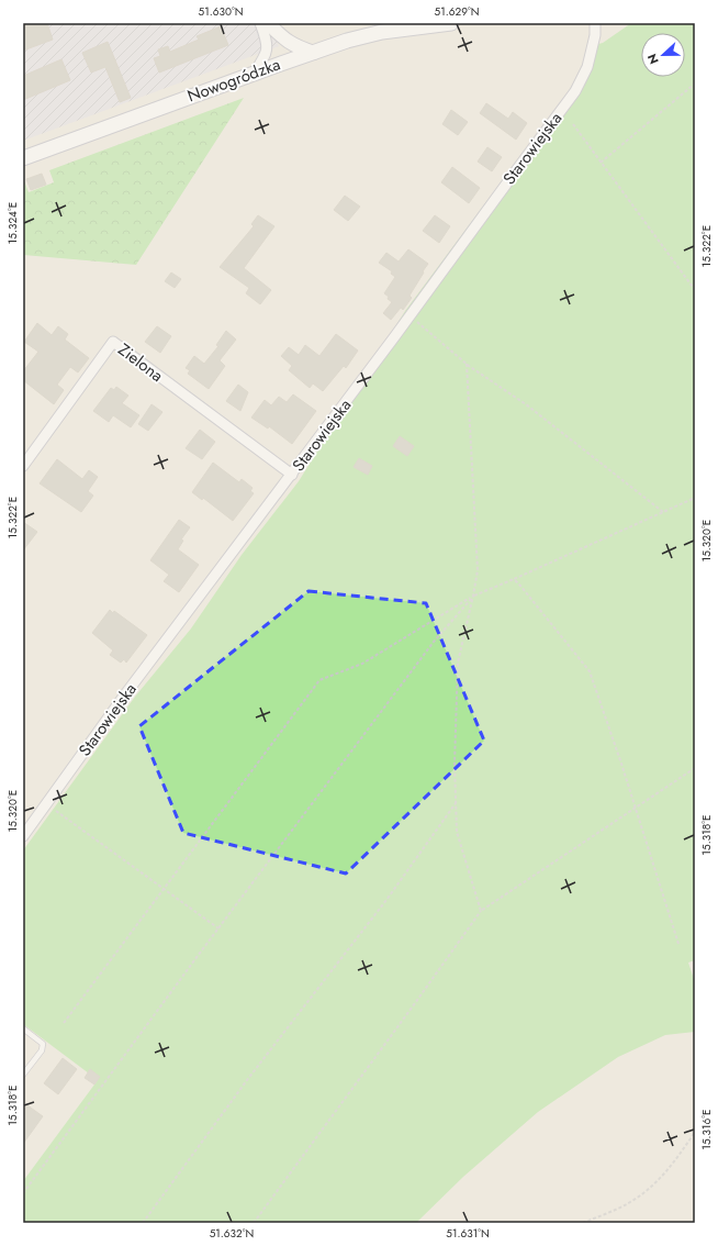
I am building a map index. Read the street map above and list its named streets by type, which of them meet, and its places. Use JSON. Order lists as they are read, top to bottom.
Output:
{
  "streets": {
    "main road": ["Nowogródzka"],
    "street": ["Starowiejska", "Zielona"]
  },
  "crossings": [
    ["Starowiejska", "Zielona"]
  ],
  "north": "left",
  "coordinates": [
    "51.630°N",
    "51.629°N",
    "15.324°E",
    "15.322°E",
    "15.320°E",
    "15.318°E",
    "15.316°E",
    "51.632°N",
    "51.631°N"
  ]
}
